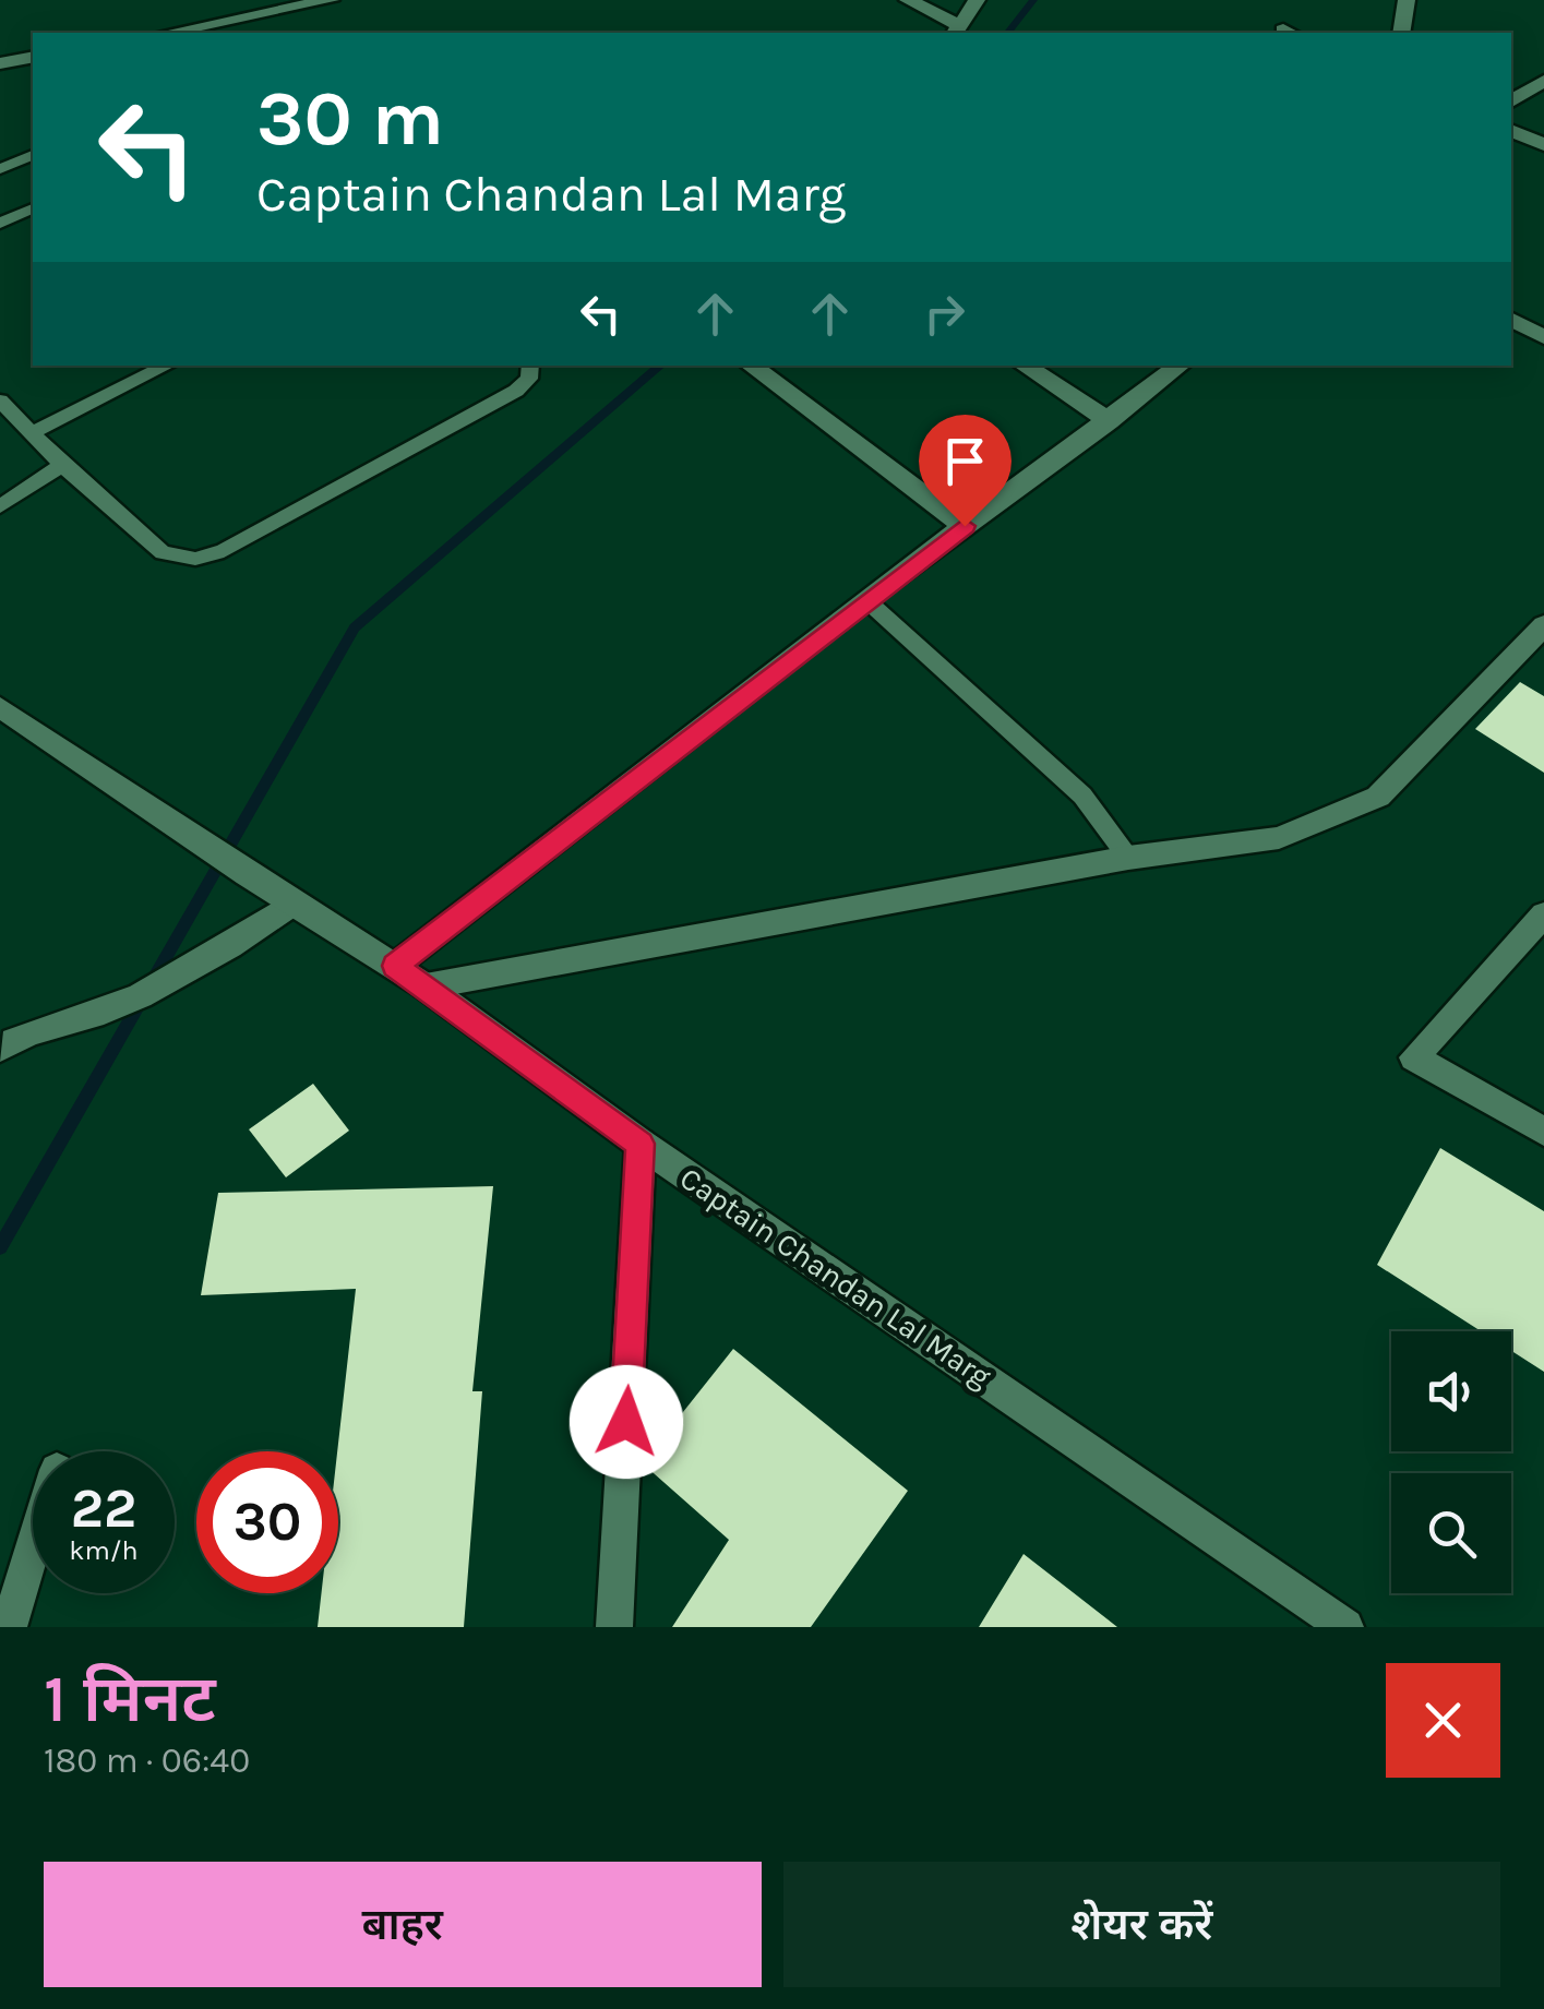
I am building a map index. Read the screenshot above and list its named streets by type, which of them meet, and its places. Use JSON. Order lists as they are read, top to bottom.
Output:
{
  "streets": {
    "street": ["Captain Chandan Lal Marg"]
  },
  "page": {
    "turn": ["30 m", "Captain Chandan Lal Marg"],
    "speed": "22 km/h",
    "limit": "30",
    "heading": ["1 मिनट", "180 m · 06:40"],
    "buttons": ["बाहर", "शेयर करें"]
  }
}
